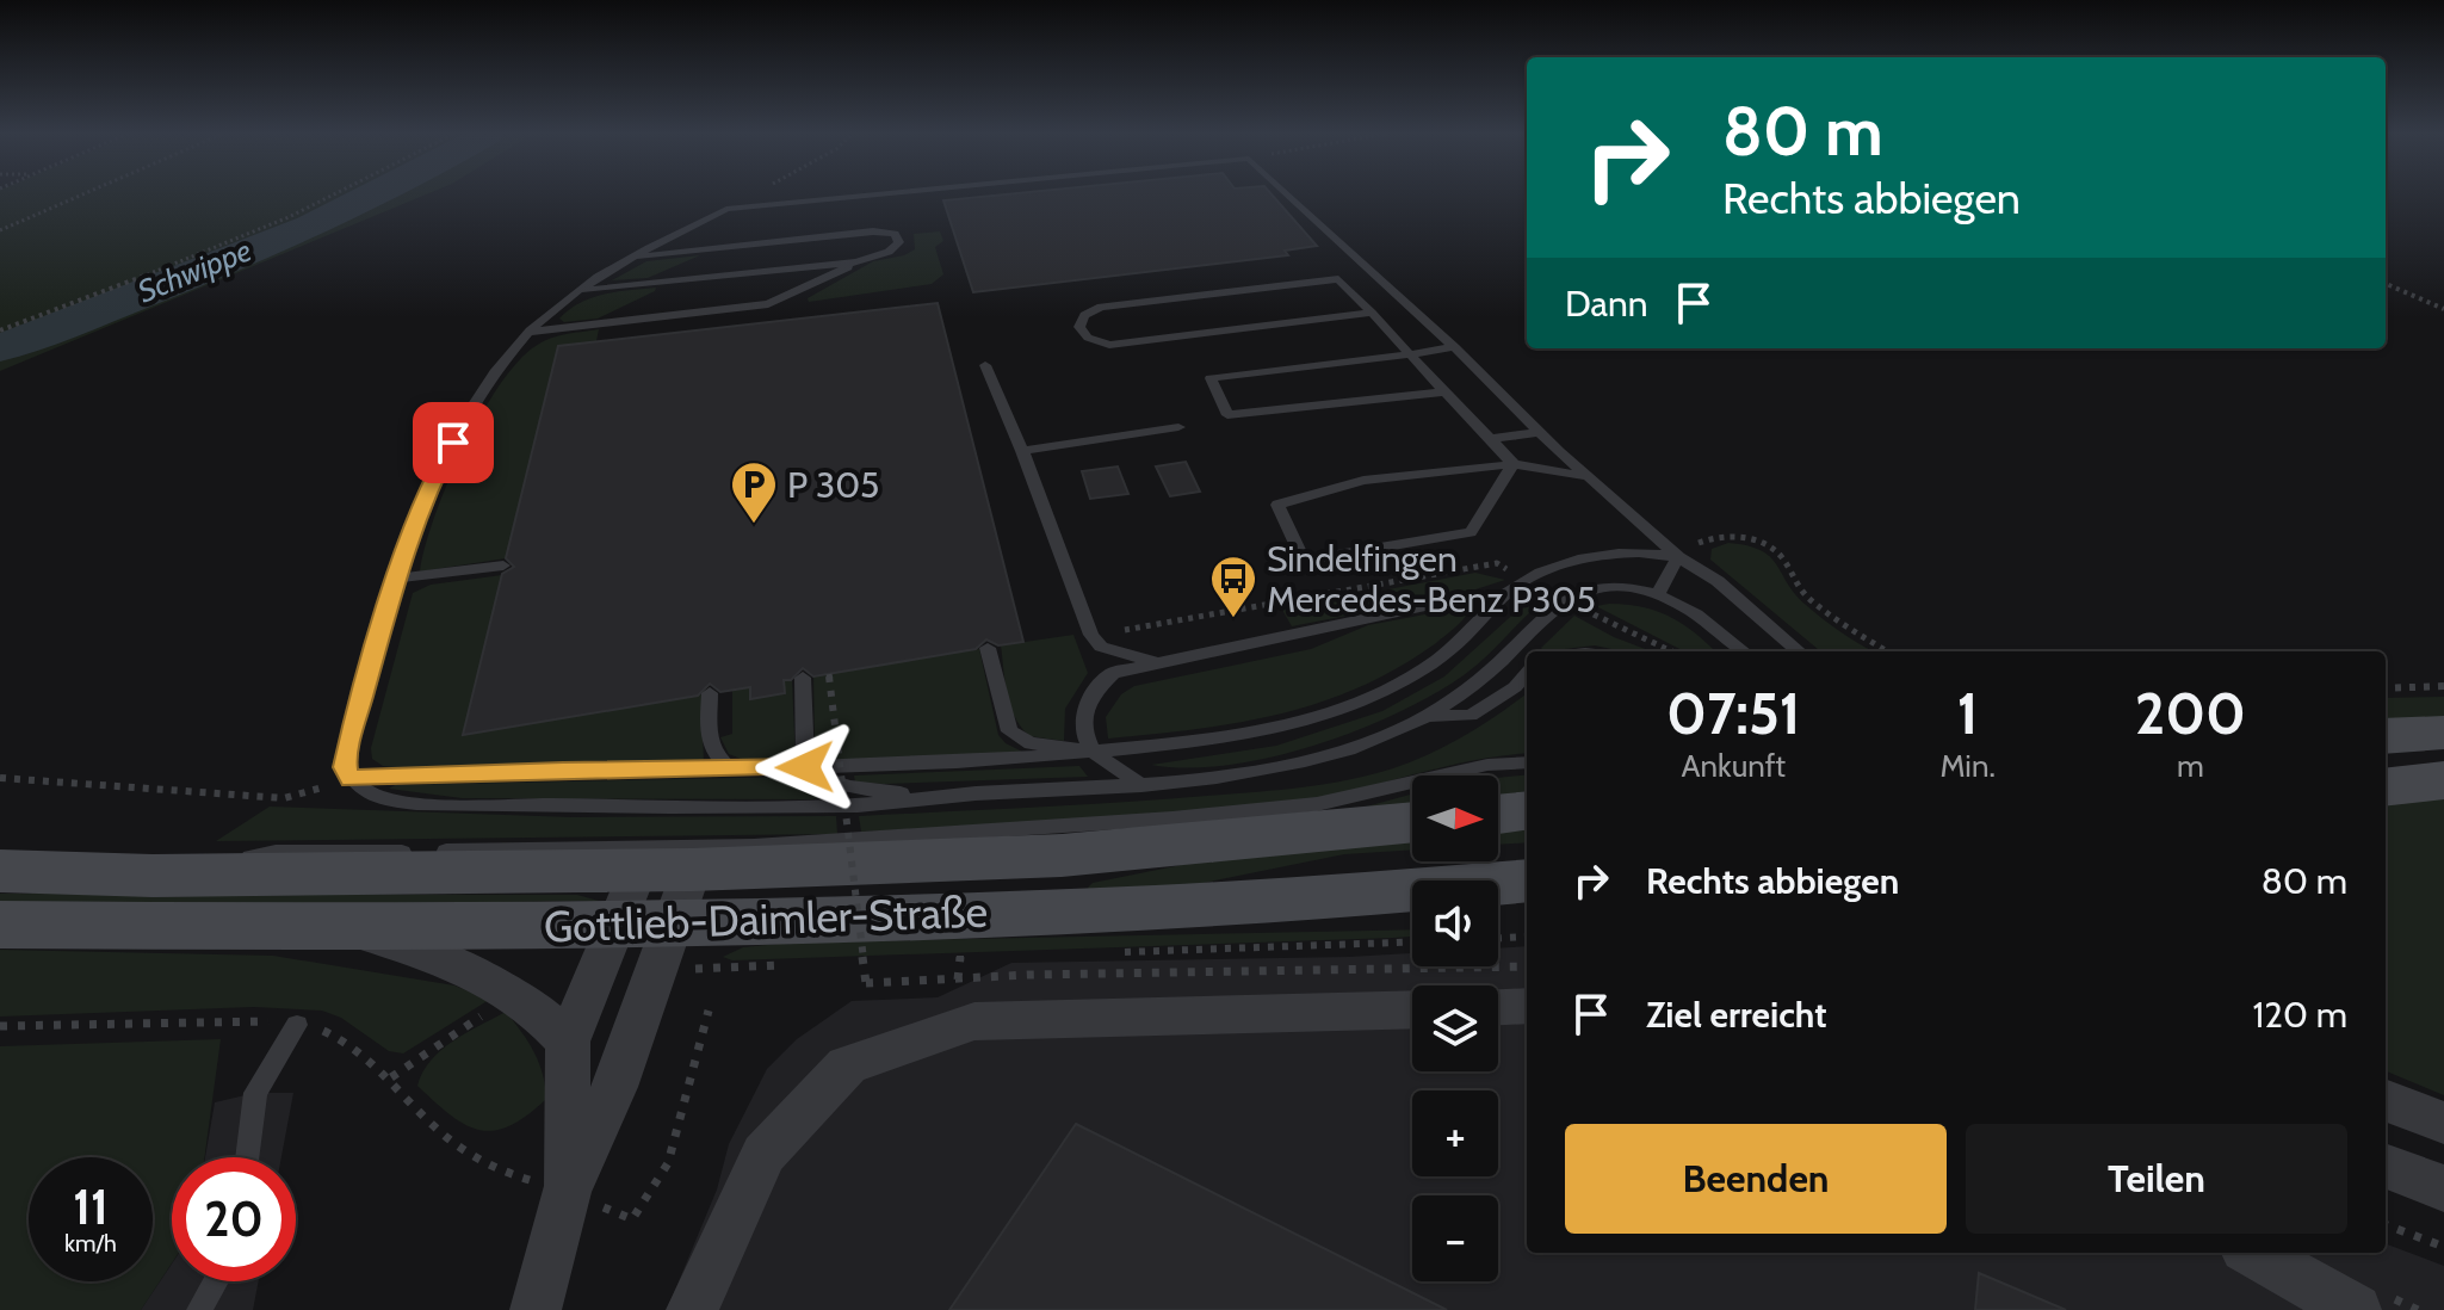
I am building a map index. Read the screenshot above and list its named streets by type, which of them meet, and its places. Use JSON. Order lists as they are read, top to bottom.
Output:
{
  "streets": {
    "main road": ["Gottlieb-Daimler-Straße"]
  },
  "water": ["Schwippe"],
  "places": {
    "parking": ["P 305"],
    "bus stop": ["Sindelfingen Mercedes-Benz P305"]
  },
  "north": "right",
  "page": {
    "turn": ["80 m", "Rechts abbiegen"],
    "then": "Dann",
    "eta": [
      "07:51",
      "Ankunft",
      "1",
      "Min.",
      "200",
      "m"
    ],
    "map_buttons": ["+", "−"],
    "list": [
      {
        "name": "Rechts abbiegen",
        "value": "80 m"
      },
      {
        "name": "Ziel erreicht",
        "value": "120 m"
      }
    ],
    "buttons": ["Beenden", "Teilen"],
    "speed": "11 km/h",
    "limit": "20"
  }
}
